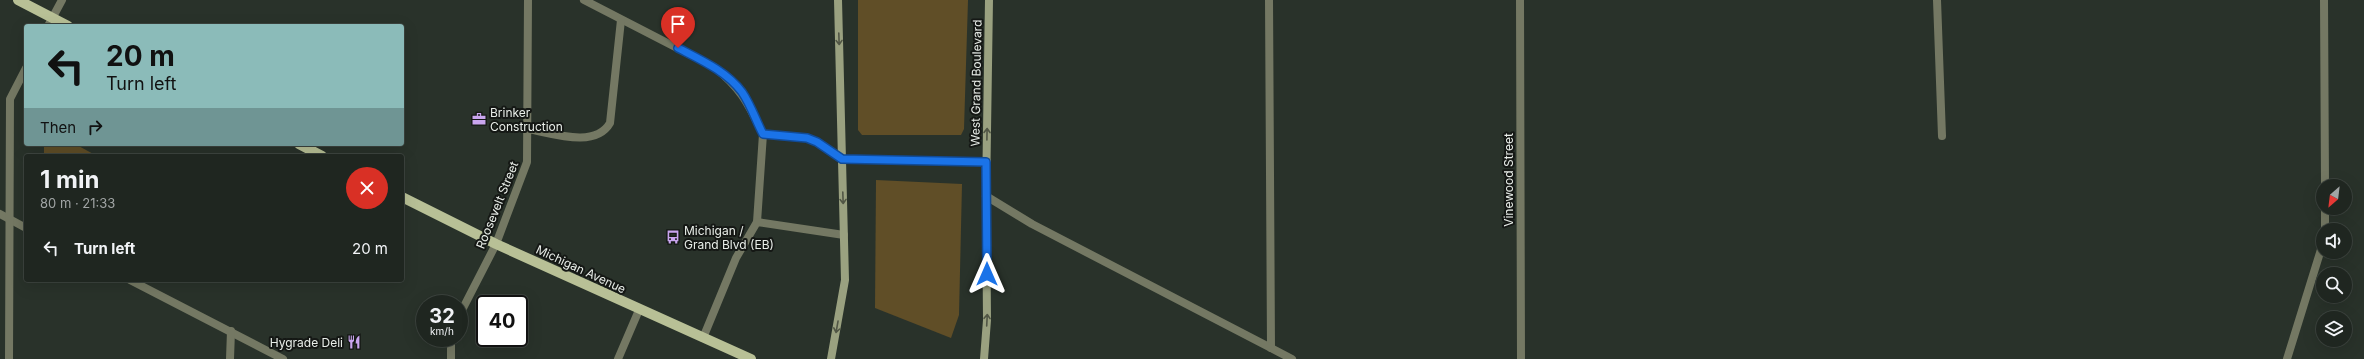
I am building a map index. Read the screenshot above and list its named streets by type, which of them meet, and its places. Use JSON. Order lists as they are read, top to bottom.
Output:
{
  "streets": {
    "main road": ["Michigan Avenue"],
    "street": ["West Grand Boulevard", "Vinewood Street", "Roosevelt Street"]
  },
  "crossings": [
    ["Roosevelt Street", "Michigan Avenue"]
  ],
  "one_way": ["West Grand Boulevard"],
  "places": {
    "office": ["Brinker Construction"],
    "bus stop": ["Michigan / Grand Blvd (EB)"],
    "restaurant": ["Hygrade Deli"]
  },
  "north": "bottom left",
  "page": {
    "turn": ["20 m", "Turn left"],
    "then": "Then",
    "heading": ["1 min", "80 m · 21:33"],
    "list": [
      {
        "name": "Turn left",
        "value": "20 m"
      }
    ],
    "speed": "32 km/h",
    "limit": "40"
  }
}
